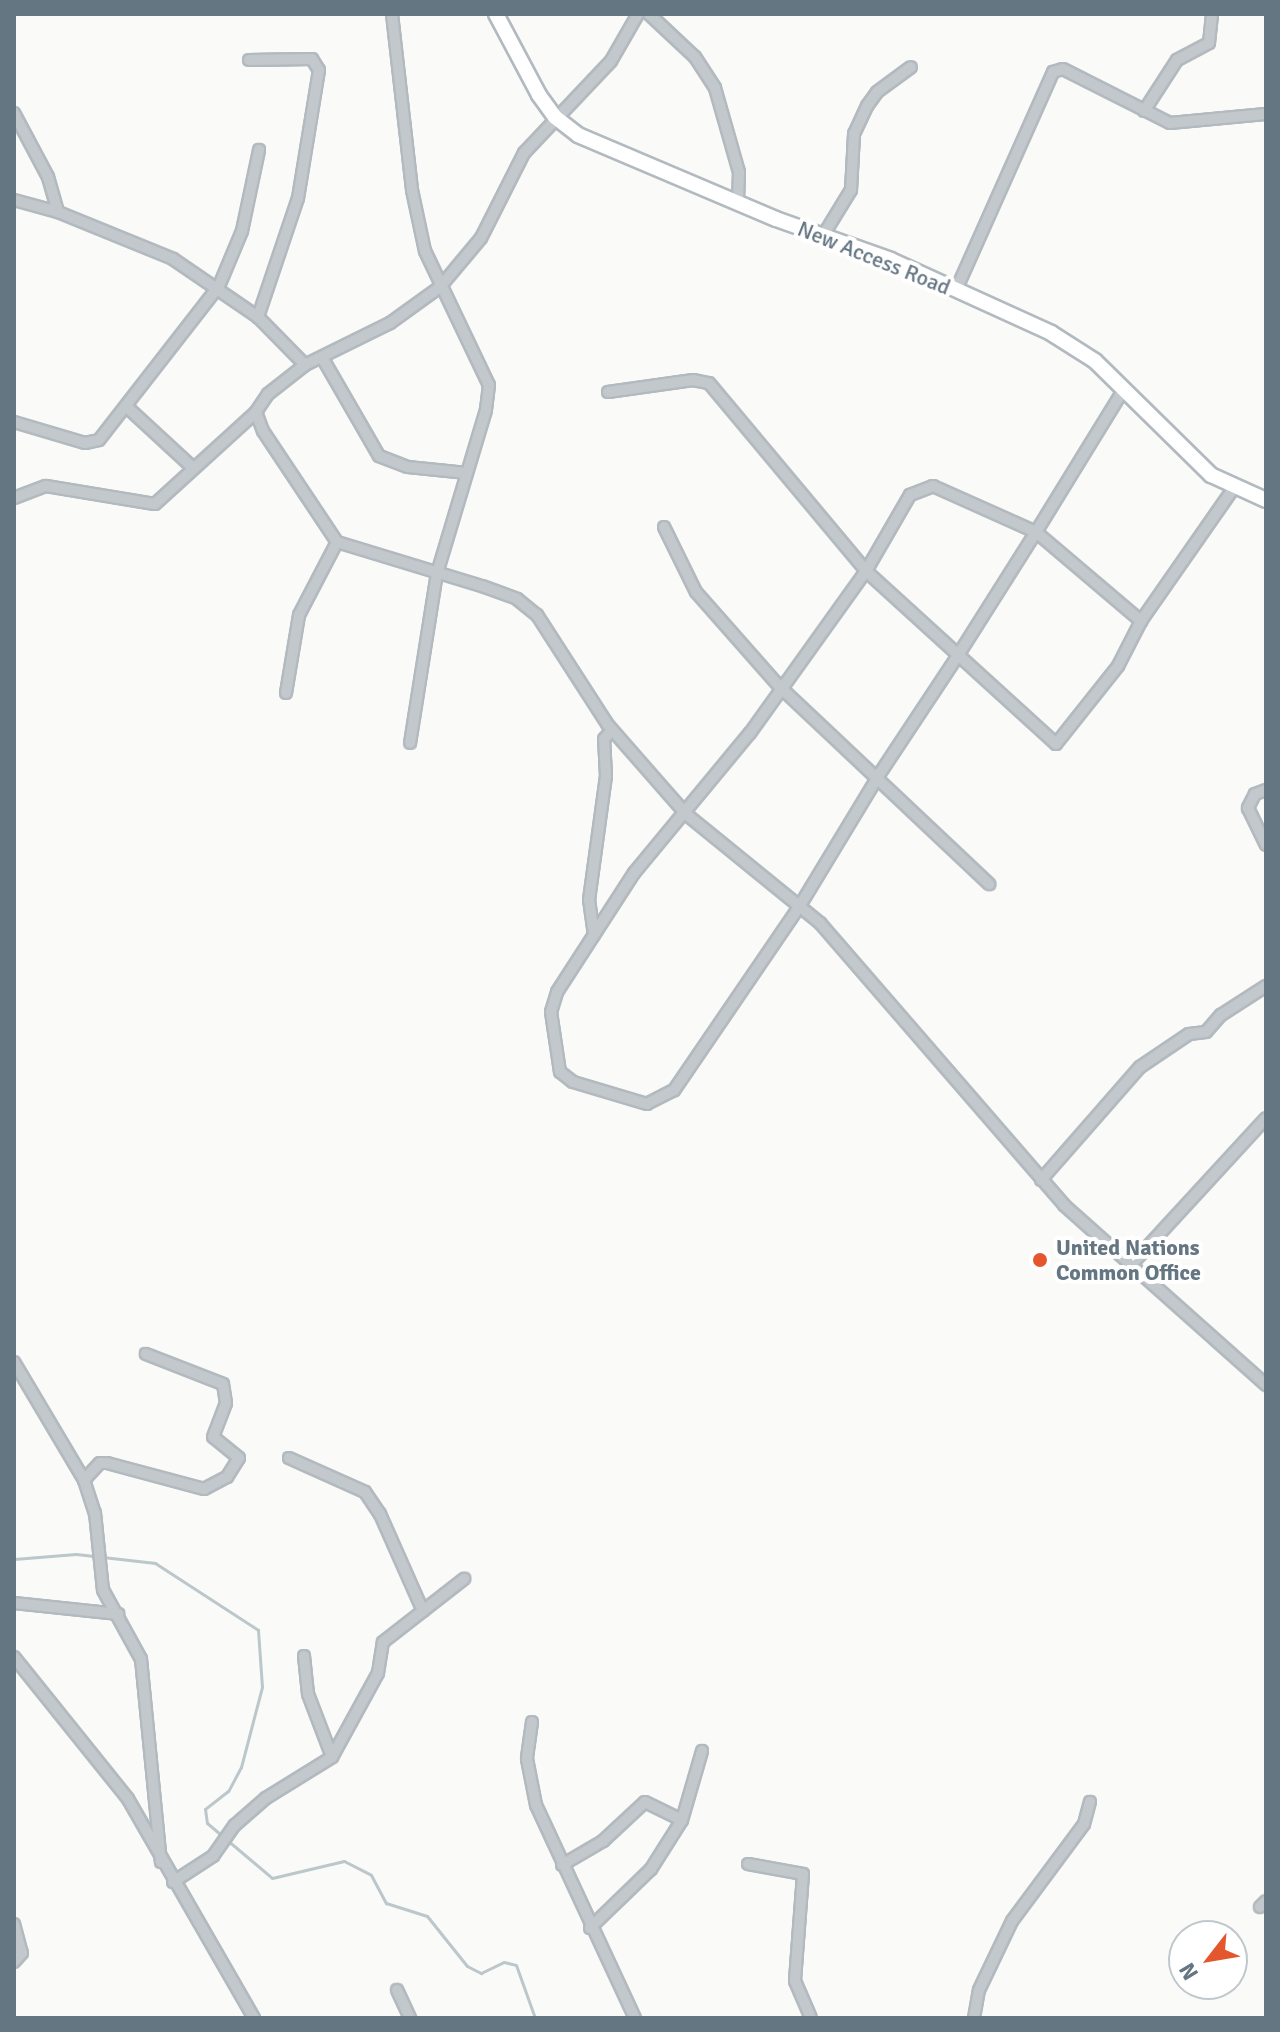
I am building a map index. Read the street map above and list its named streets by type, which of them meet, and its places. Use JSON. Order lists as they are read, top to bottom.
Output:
{
  "streets": {
    "main road": ["New Access Road"]
  },
  "places": ["United Nations Common Office"],
  "north": "bottom left"
}
